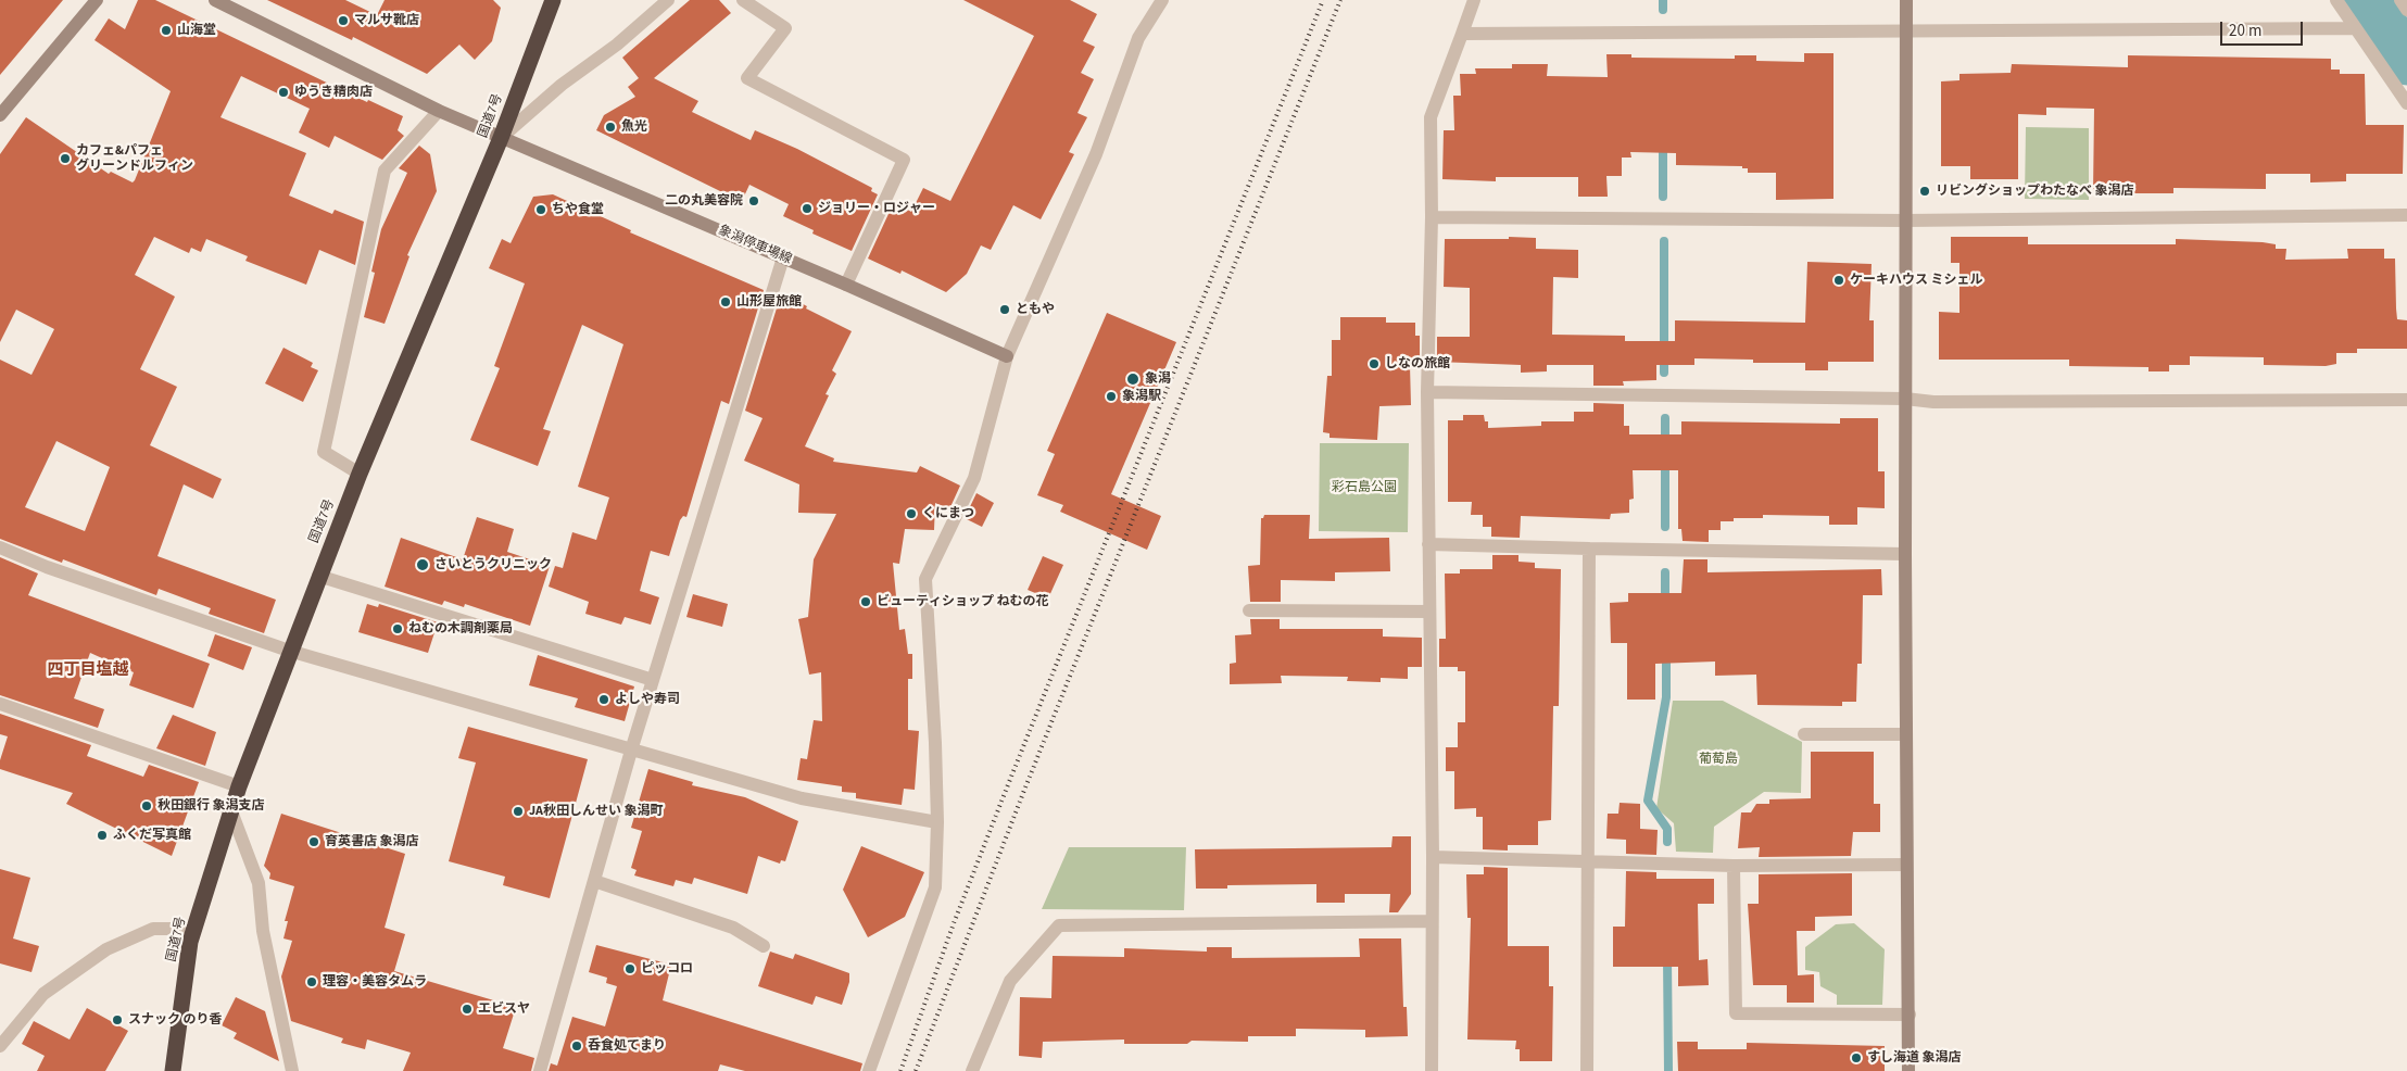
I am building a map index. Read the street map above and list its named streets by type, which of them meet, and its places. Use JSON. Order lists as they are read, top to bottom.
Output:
{
  "streets": {
    "highway": ["国道7号"],
    "street": ["象潟停車場線"]
  },
  "crossings": [
    ["国道7号", "象潟停車場線"]
  ],
  "districts": ["四丁目塩越"],
  "parks": ["彩石島公園", "葡萄島"],
  "places": [
    "マルサ靴店",
    "山海堂",
    "ゆうき精肉店",
    "魚光",
    "カフェ&パフェ グリーンドルフィン",
    "リビングショップわたなべ 象潟店",
    "二の丸美容院",
    "ジョリー・ロジャー",
    "ちや食堂",
    "ケーキハウス ミシェル",
    "山形屋旅館",
    "ともや",
    "しなの旅館",
    "象潟",
    "象潟駅",
    "くにまつ",
    "さいとうクリニック",
    "ビューティショップ ねむの花",
    "ねむの木調剤薬局",
    "よしや寿司",
    "秋田銀行 象潟支店",
    "JA秋田しんせい 象潟町",
    "ふくだ写真館",
    "育英書店 象潟店",
    "ピッコロ",
    "理容・美容タムラ",
    "エビスヤ",
    "スナック のり香",
    "呑食処てまり",
    "すし海道 象潟店"
  ],
  "scale_bar": "20 m"
}
